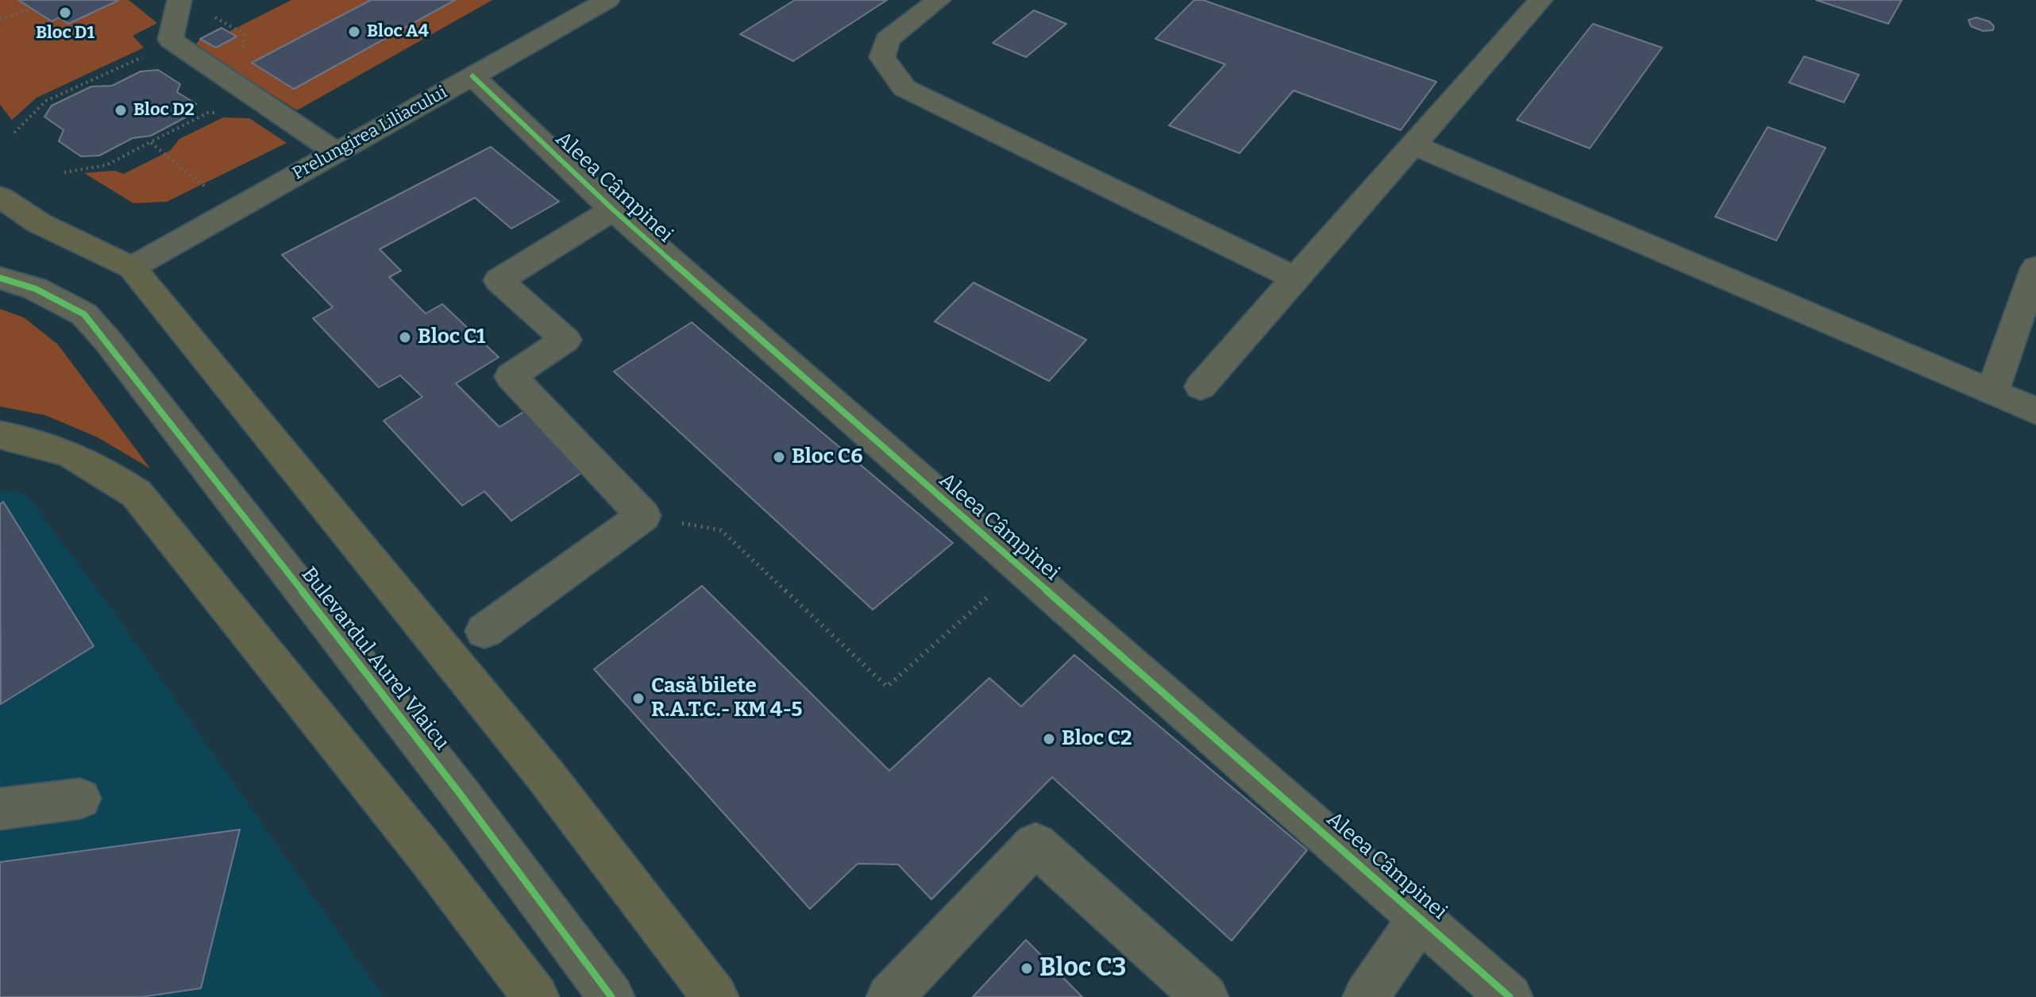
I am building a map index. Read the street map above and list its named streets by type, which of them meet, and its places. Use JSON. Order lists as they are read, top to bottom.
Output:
{
  "streets": {
    "street": ["Prelungirea Liliacului", "Aleea Câmpinei", "Bulevardul Aurel Vlaicu"]
  },
  "crossings": [
    ["Prelungirea Liliacului", "Aleea Câmpinei"]
  ],
  "places": [
    "Bloc D1",
    "Bloc A4",
    "Bloc D2",
    "Bloc C1",
    "Bloc C6",
    "Casă bilete R.A.T.C.- KM 4-5",
    "Bloc C2",
    "Bloc C3"
  ]
}
